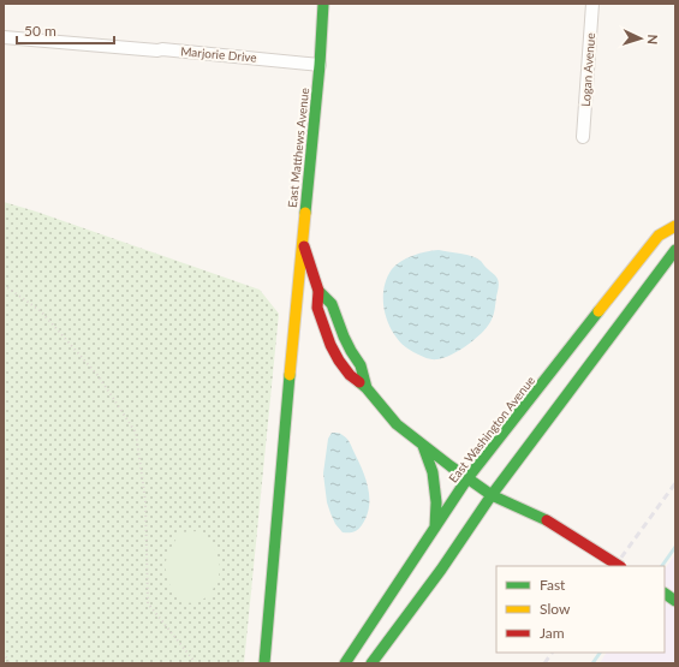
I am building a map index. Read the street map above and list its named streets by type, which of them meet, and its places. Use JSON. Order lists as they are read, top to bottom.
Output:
{
  "streets": {
    "street": [
      "Marjorie Drive",
      "Logan Avenue",
      "East Matthews Avenue",
      "East Washington Avenue"
    ]
  },
  "crossings": [
    ["Marjorie Drive", "East Matthews Avenue"],
    ["East Matthews Avenue", "East Washington Avenue"]
  ],
  "legend": ["Fast", "Slow", "Jam"],
  "scale_bar": "50 m",
  "north": "right"
}
